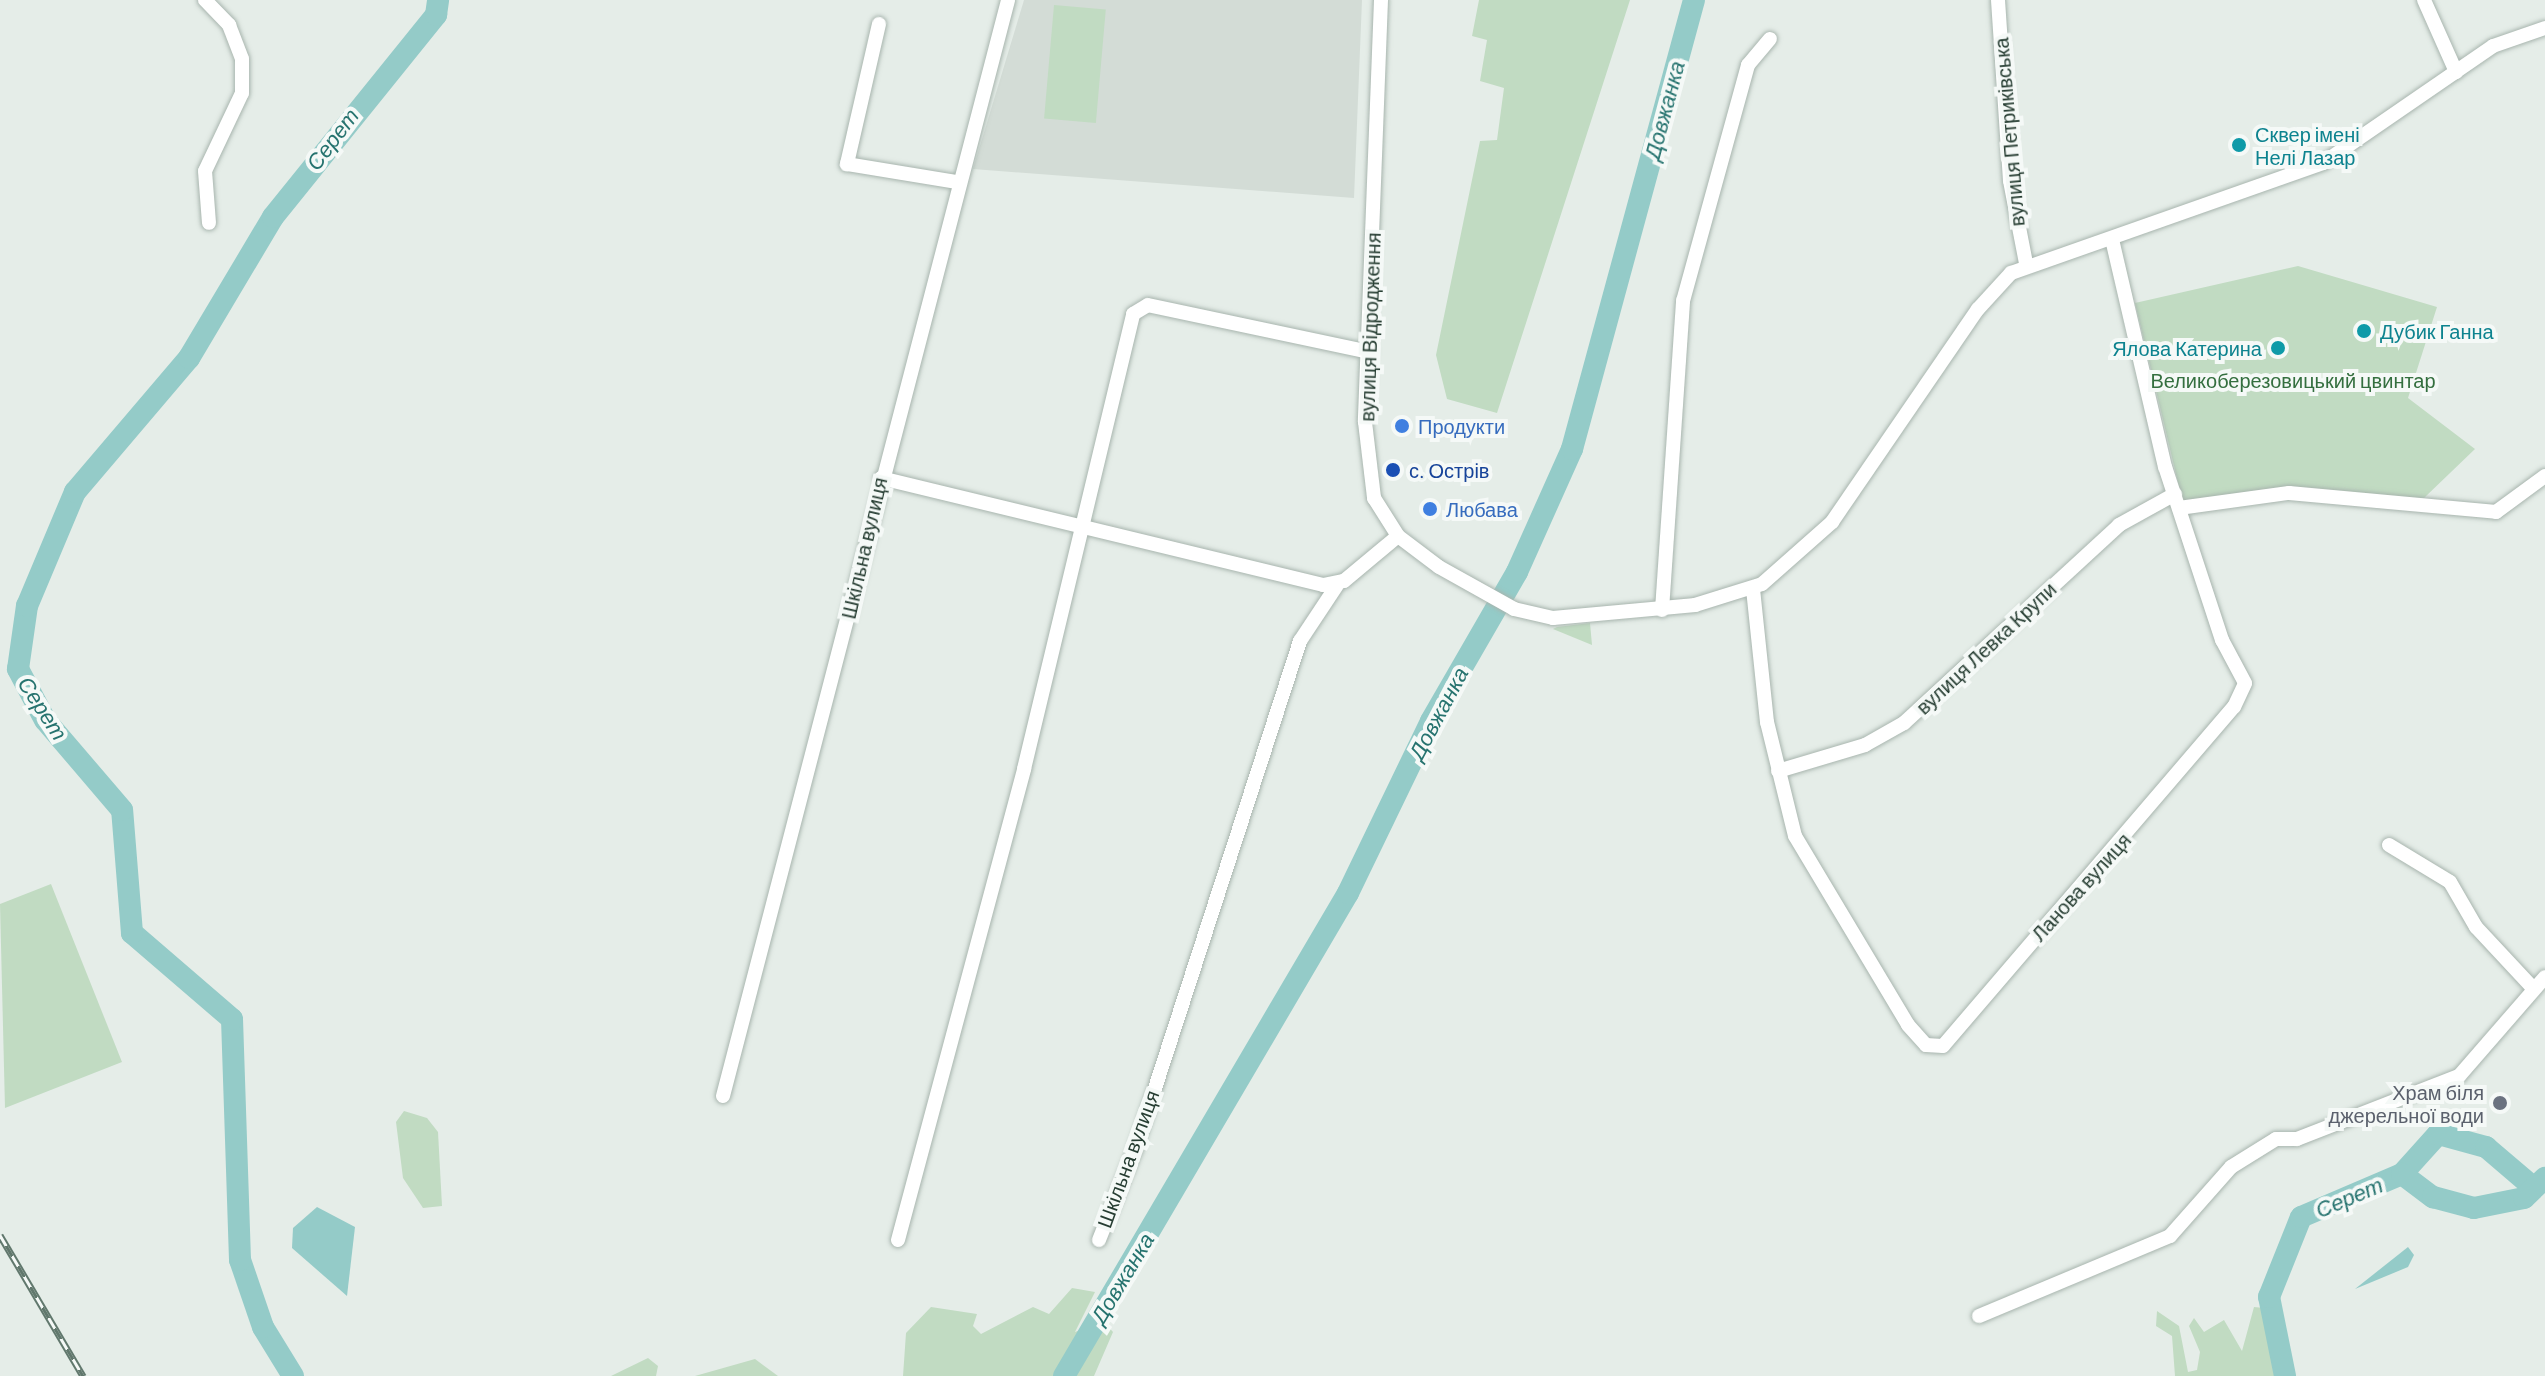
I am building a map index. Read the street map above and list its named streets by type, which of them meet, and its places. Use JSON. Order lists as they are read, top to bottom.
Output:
{
  "streets": {
    "street": [
      "вулиця Петриківська",
      "вулиця Відродження",
      "Шкільна вулиця",
      "вулиця Левка Крупи",
      "Ланова вулиця"
    ]
  },
  "crossings": [
    ["вулиця Петриківська", "вулиця Відродження"],
    ["вулиця Відродження", "Шкільна вулиця"],
    ["вулиця Відродження", "Ланова вулиця"],
    ["вулиця Левка Крупи", "Ланова вулиця"]
  ],
  "water": ["Довжанка", "Серет"],
  "parks": ["Великоберезовицький цвинтар"],
  "places": [
    "Сквер імені Нелі Лазар",
    "Дубик Ганна",
    "Ялова Катерина",
    "Продукти",
    "с. Острів",
    "Любава",
    "Храм біля джерельної води"
  ]
}
